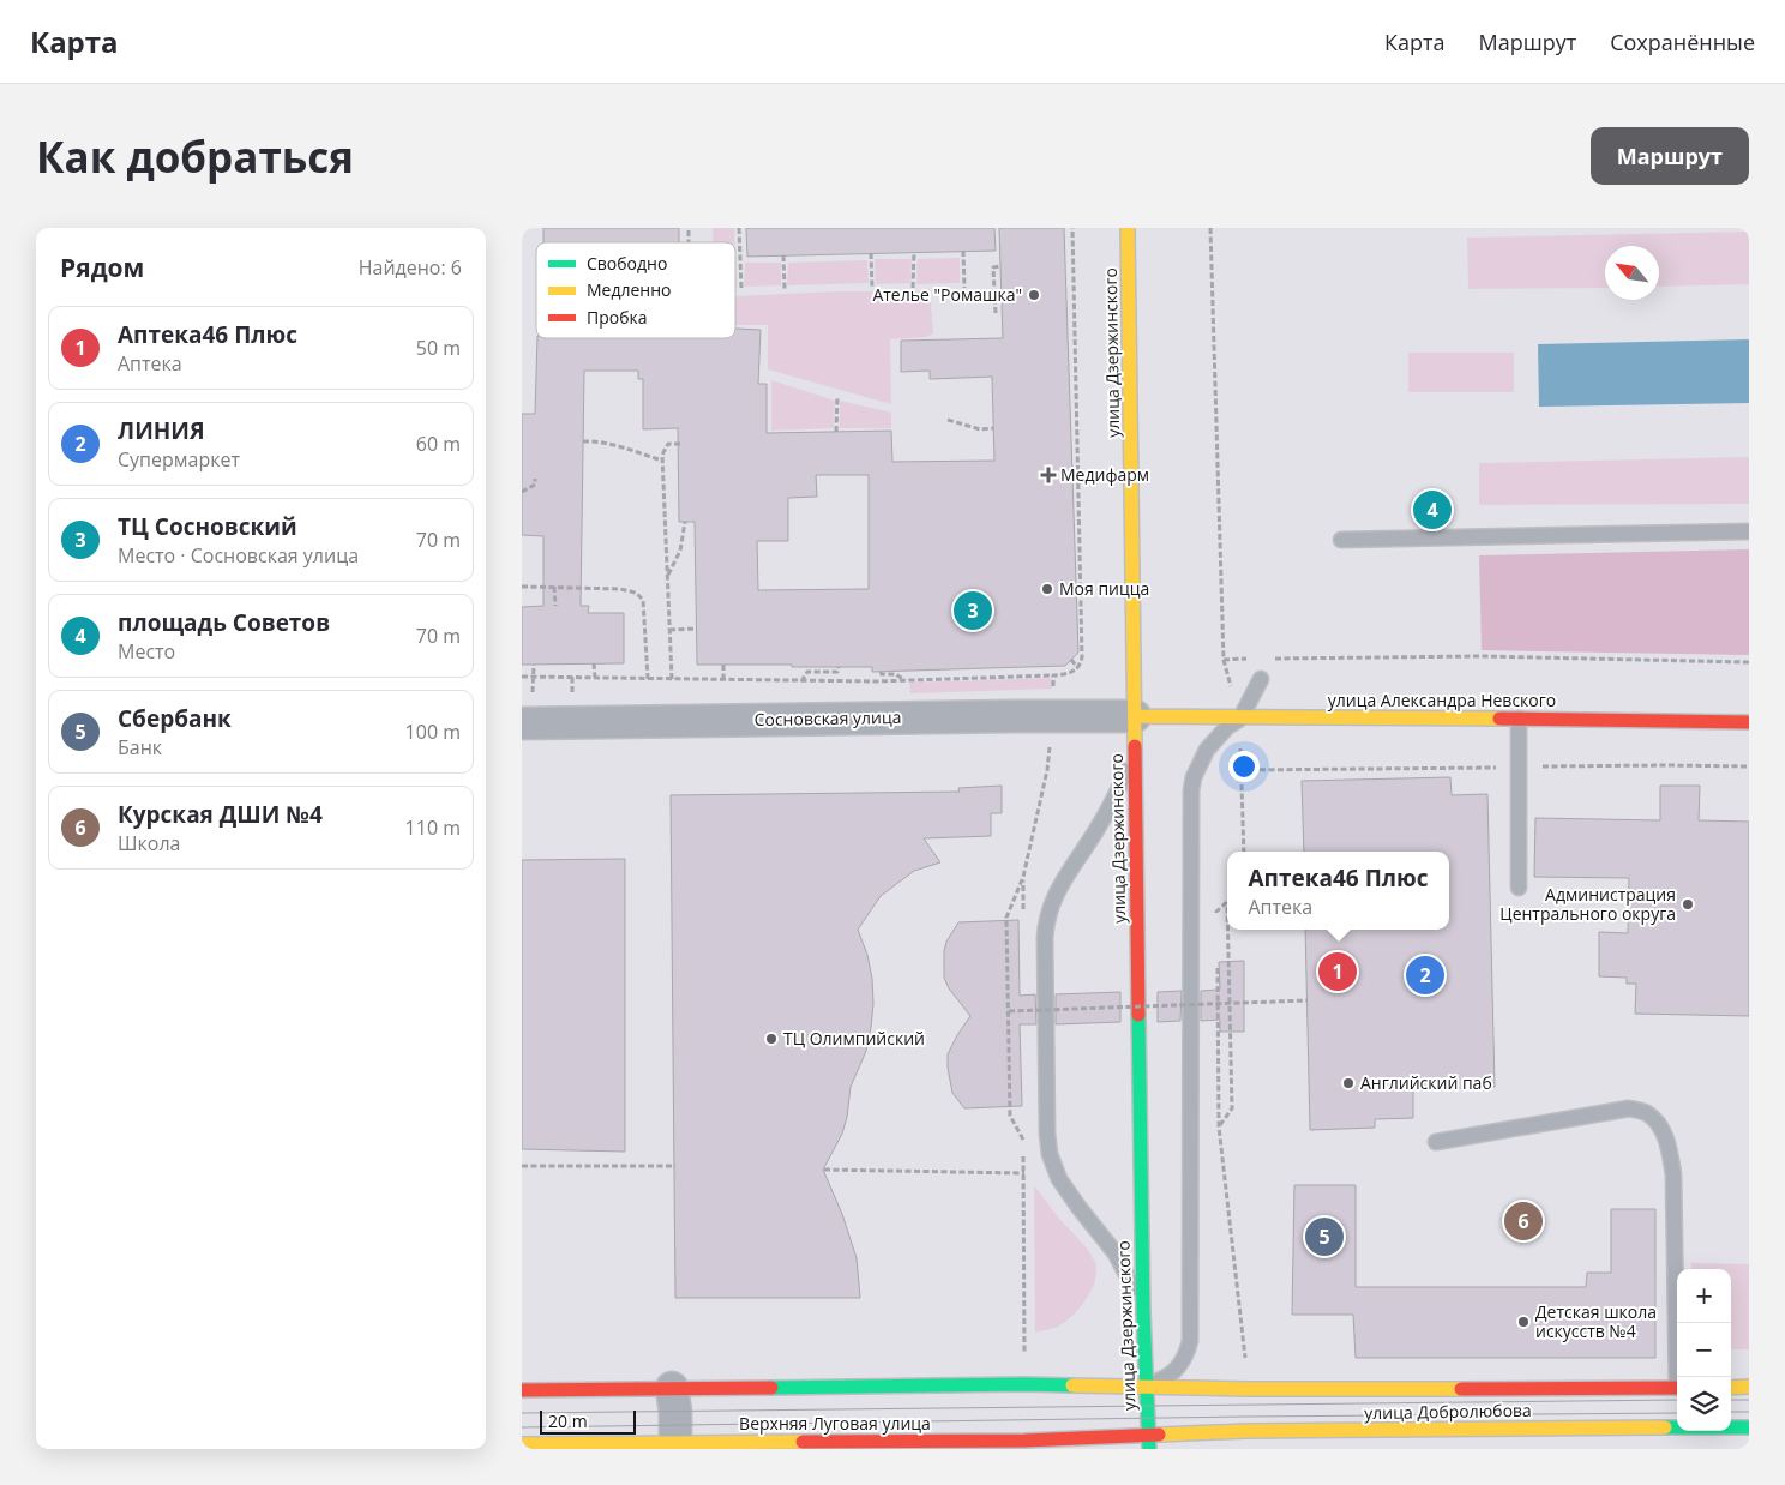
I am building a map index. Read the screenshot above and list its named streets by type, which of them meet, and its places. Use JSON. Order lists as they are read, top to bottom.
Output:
{
  "streets": {
    "main road": [
      "улица Дзержинского",
      "улица Александра Невского",
      "улица Добролюбова",
      "Верхняя Луговая улица"
    ],
    "street": ["Сосновская улица"]
  },
  "crossings": [
    ["улица Дзержинского", "улица Александра Невского"],
    ["улица Дзержинского", "Сосновская улица"],
    ["улица Дзержинского", "улица Добролюбова"],
    ["улица Дзержинского", "Верхняя Луговая улица"],
    ["улица Александра Невского", "Сосновская улица"],
    ["улица Добролюбова", "Верхняя Луговая улица"]
  ],
  "places": {
    "other": [
      "Ателье \"Ромашка\"",
      "Моя пицца",
      "Администрация Центрального округа",
      "ТЦ Олимпийский",
      "Английский паб",
      "Детская школа искусств №4"
    ],
    "health": ["Медифарм"]
  },
  "legend": ["Свободно", "Медленно", "Пробка"],
  "scale_bar": "20 m",
  "north": "top left",
  "page": {
    "header": "Карта",
    "nav": ["Карта", "Маршрут", "Сохранённые"],
    "buttons": "Маршрут",
    "title": "Как добраться",
    "heading": ["Рядом", "Найдено: 6"],
    "list": [
      {
        "mark": "1",
        "name": "Аптека46 Плюс",
        "note": "Аптека",
        "value": "50 m"
      },
      {
        "mark": "2",
        "name": "ЛИНИЯ",
        "note": "Супермаркет",
        "value": "60 m"
      },
      {
        "mark": "3",
        "name": "ТЦ Сосновский",
        "note": "Место · Сосновская улица",
        "value": "70 m"
      },
      {
        "mark": "4",
        "name": "площадь Советов",
        "note": "Место",
        "value": "70 m"
      },
      {
        "mark": "5",
        "name": "Сбербанк",
        "note": "Банк",
        "value": "100 m"
      },
      {
        "mark": "6",
        "name": "Курская ДШИ №4",
        "note": "Школа",
        "value": "110 m"
      }
    ],
    "pins": [
      "4",
      "3",
      "1",
      "2",
      "6",
      "5"
    ],
    "popup": ["Аптека46 Плюс", "Аптека"],
    "map_buttons": ["+", "−"],
    "scale": "20 m"
  }
}
